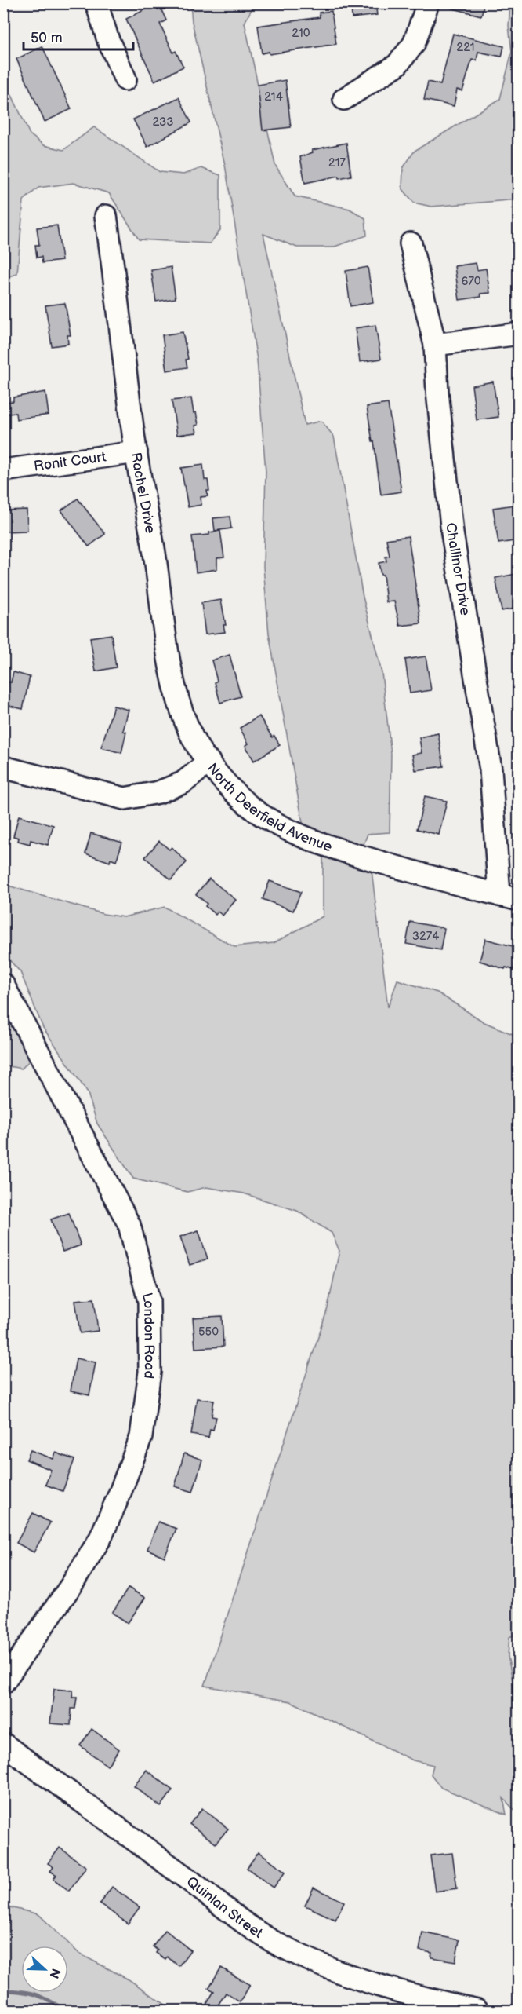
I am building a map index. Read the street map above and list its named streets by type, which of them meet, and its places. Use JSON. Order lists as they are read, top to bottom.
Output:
{
  "streets": {
    "street": [
      "Ronit Court",
      "Rachel Drive",
      "Challinor Drive",
      "North Deerfield Avenue",
      "London Road",
      "Quinlan Street"
    ]
  },
  "crossings": [
    ["Ronit Court", "Rachel Drive"],
    ["Rachel Drive", "North Deerfield Avenue"],
    ["Challinor Drive", "North Deerfield Avenue"]
  ],
  "house_numbers": [
    "210",
    "221",
    "214",
    "233",
    "217",
    "670",
    "3274",
    "550"
  ],
  "scale_bar": "50 m",
  "north": "right"
}
